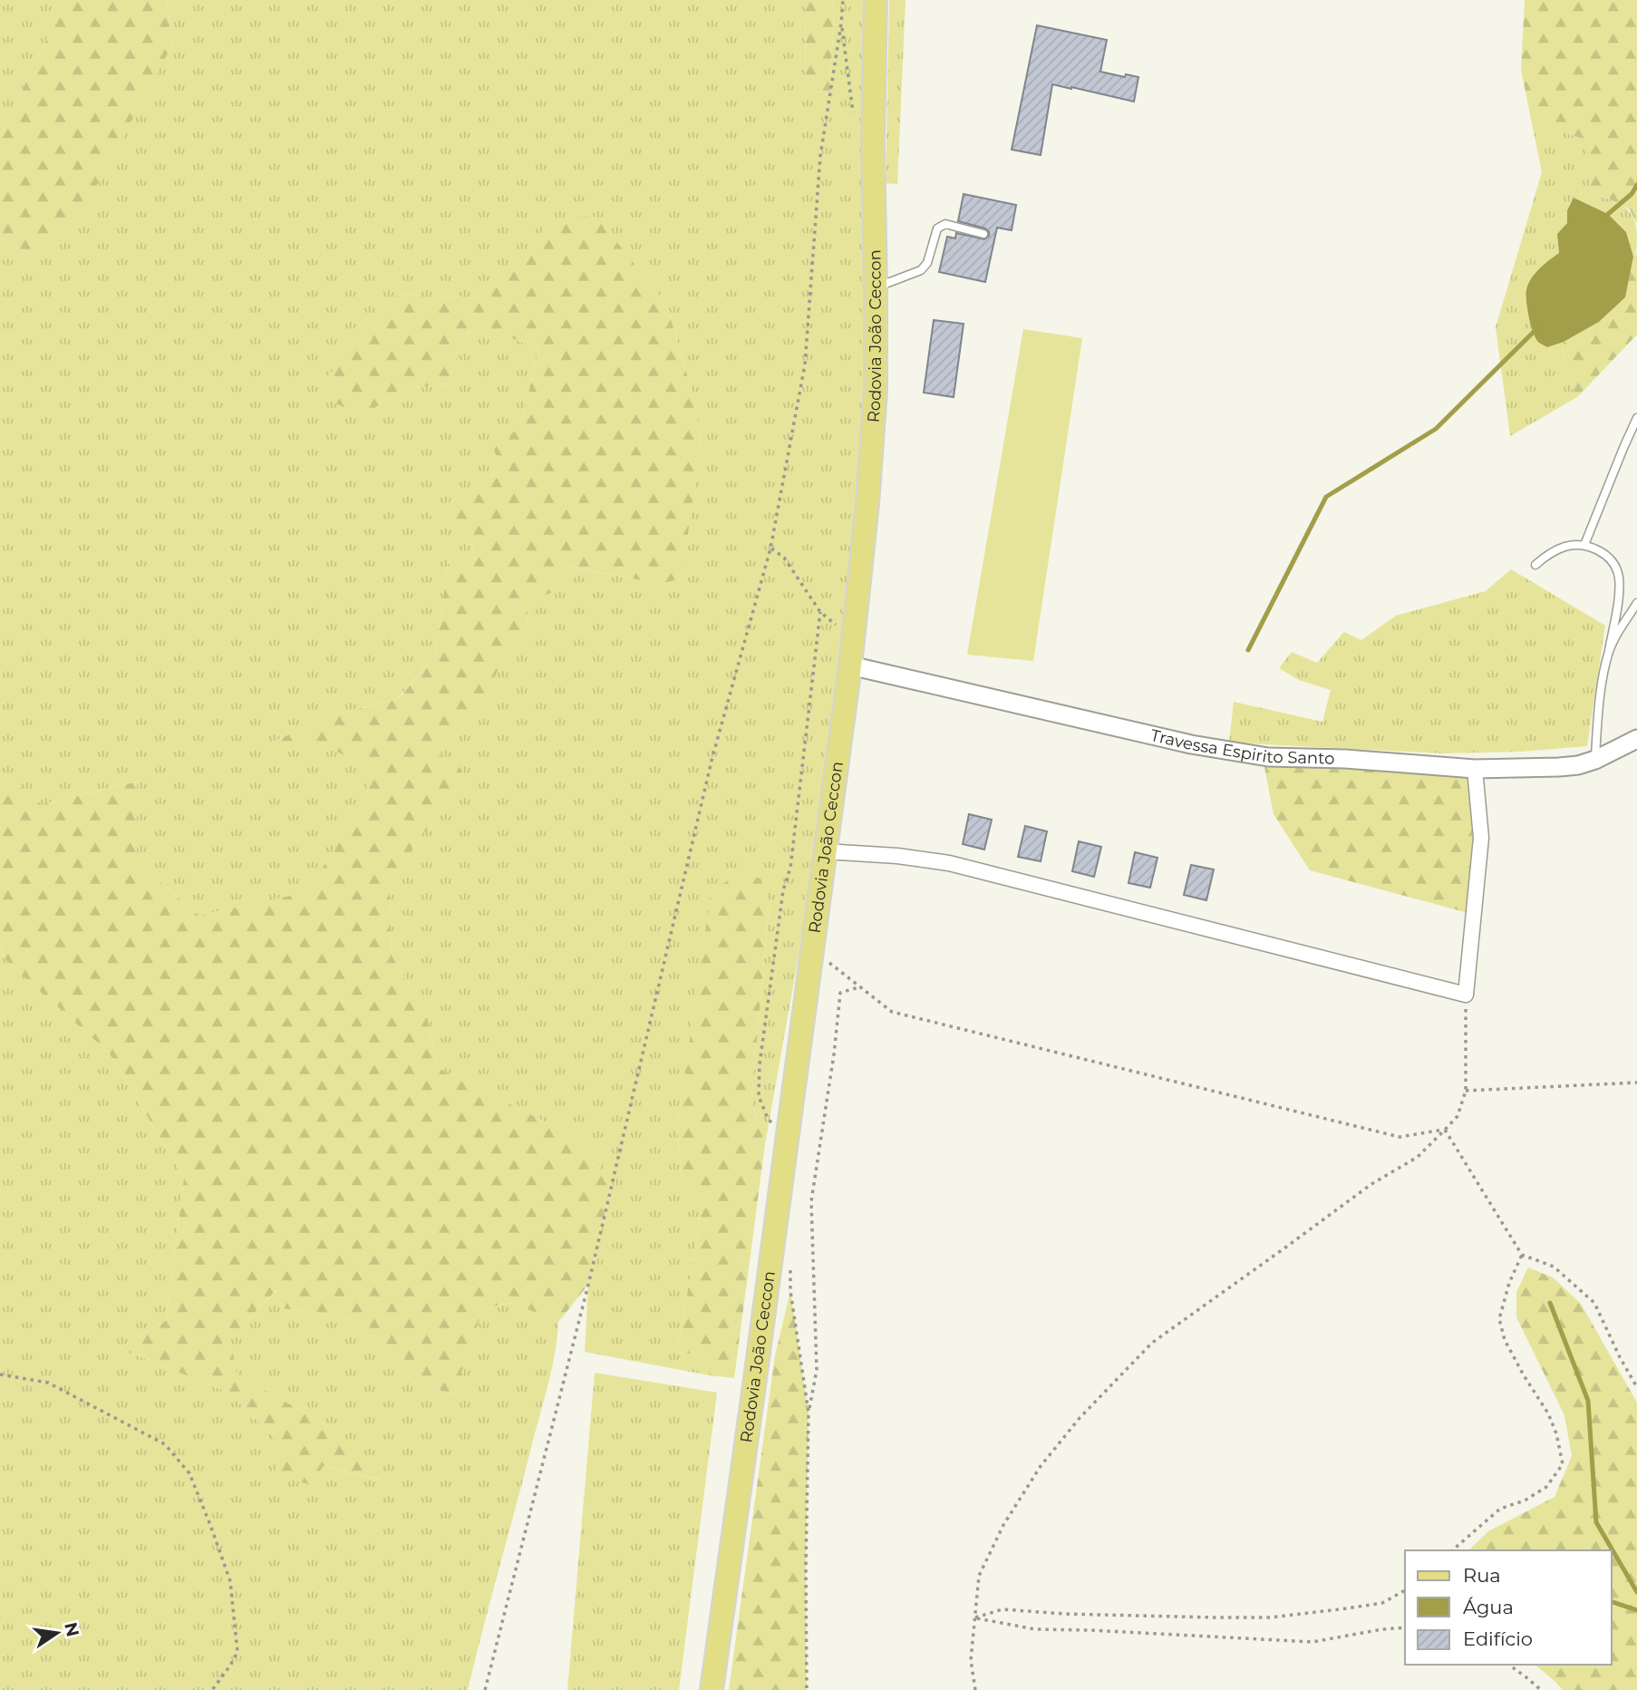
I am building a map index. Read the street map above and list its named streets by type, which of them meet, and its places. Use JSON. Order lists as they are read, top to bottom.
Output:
{
  "streets": {
    "main road": ["Rodovia João Ceccon"],
    "street": ["Travessa Espirito Santo"]
  },
  "crossings": [
    ["Rodovia João Ceccon", "Travessa Espirito Santo"]
  ],
  "legend": ["Rua", "Água", "Edifício"],
  "north": "right"
}
